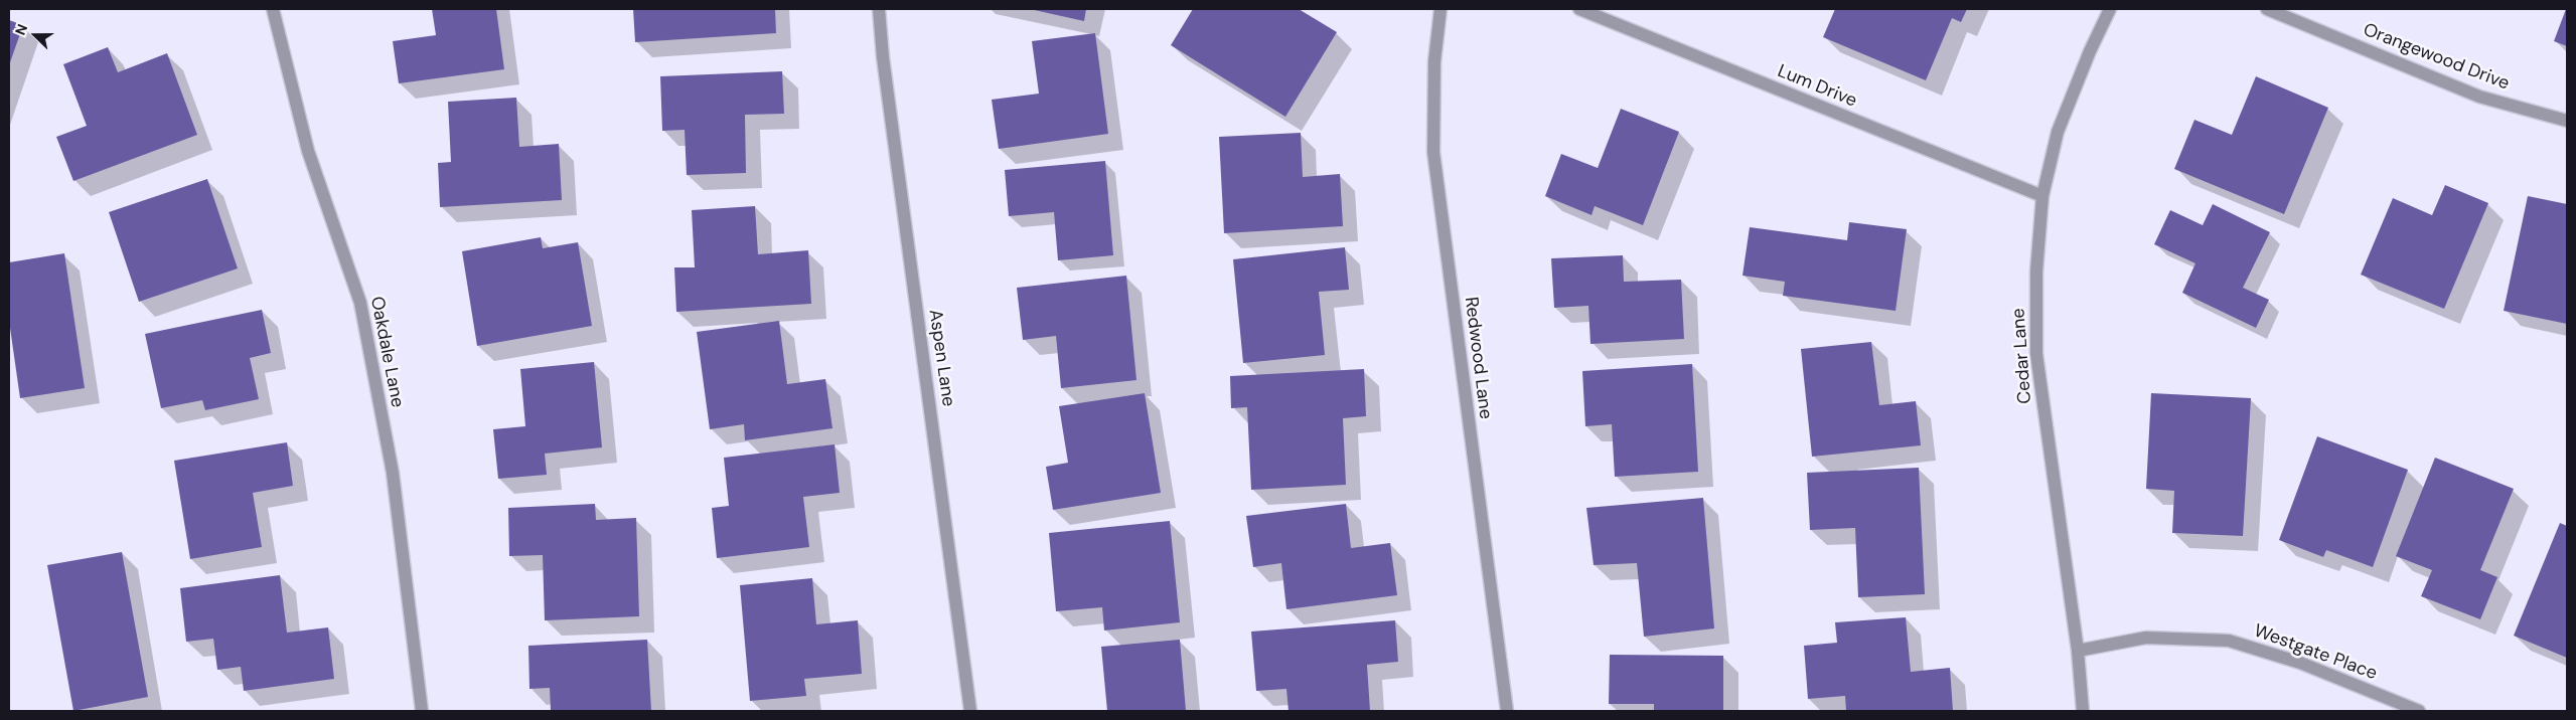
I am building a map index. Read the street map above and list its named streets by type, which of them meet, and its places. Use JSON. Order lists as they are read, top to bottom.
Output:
{
  "streets": {
    "street": [
      "Orangewood Drive",
      "Lum Drive",
      "Oakdale Lane",
      "Cedar Lane",
      "Aspen Lane",
      "Redwood Lane",
      "Westgate Place"
    ]
  },
  "crossings": [
    ["Lum Drive", "Cedar Lane"],
    ["Cedar Lane", "Westgate Place"]
  ],
  "north": "left"
}
